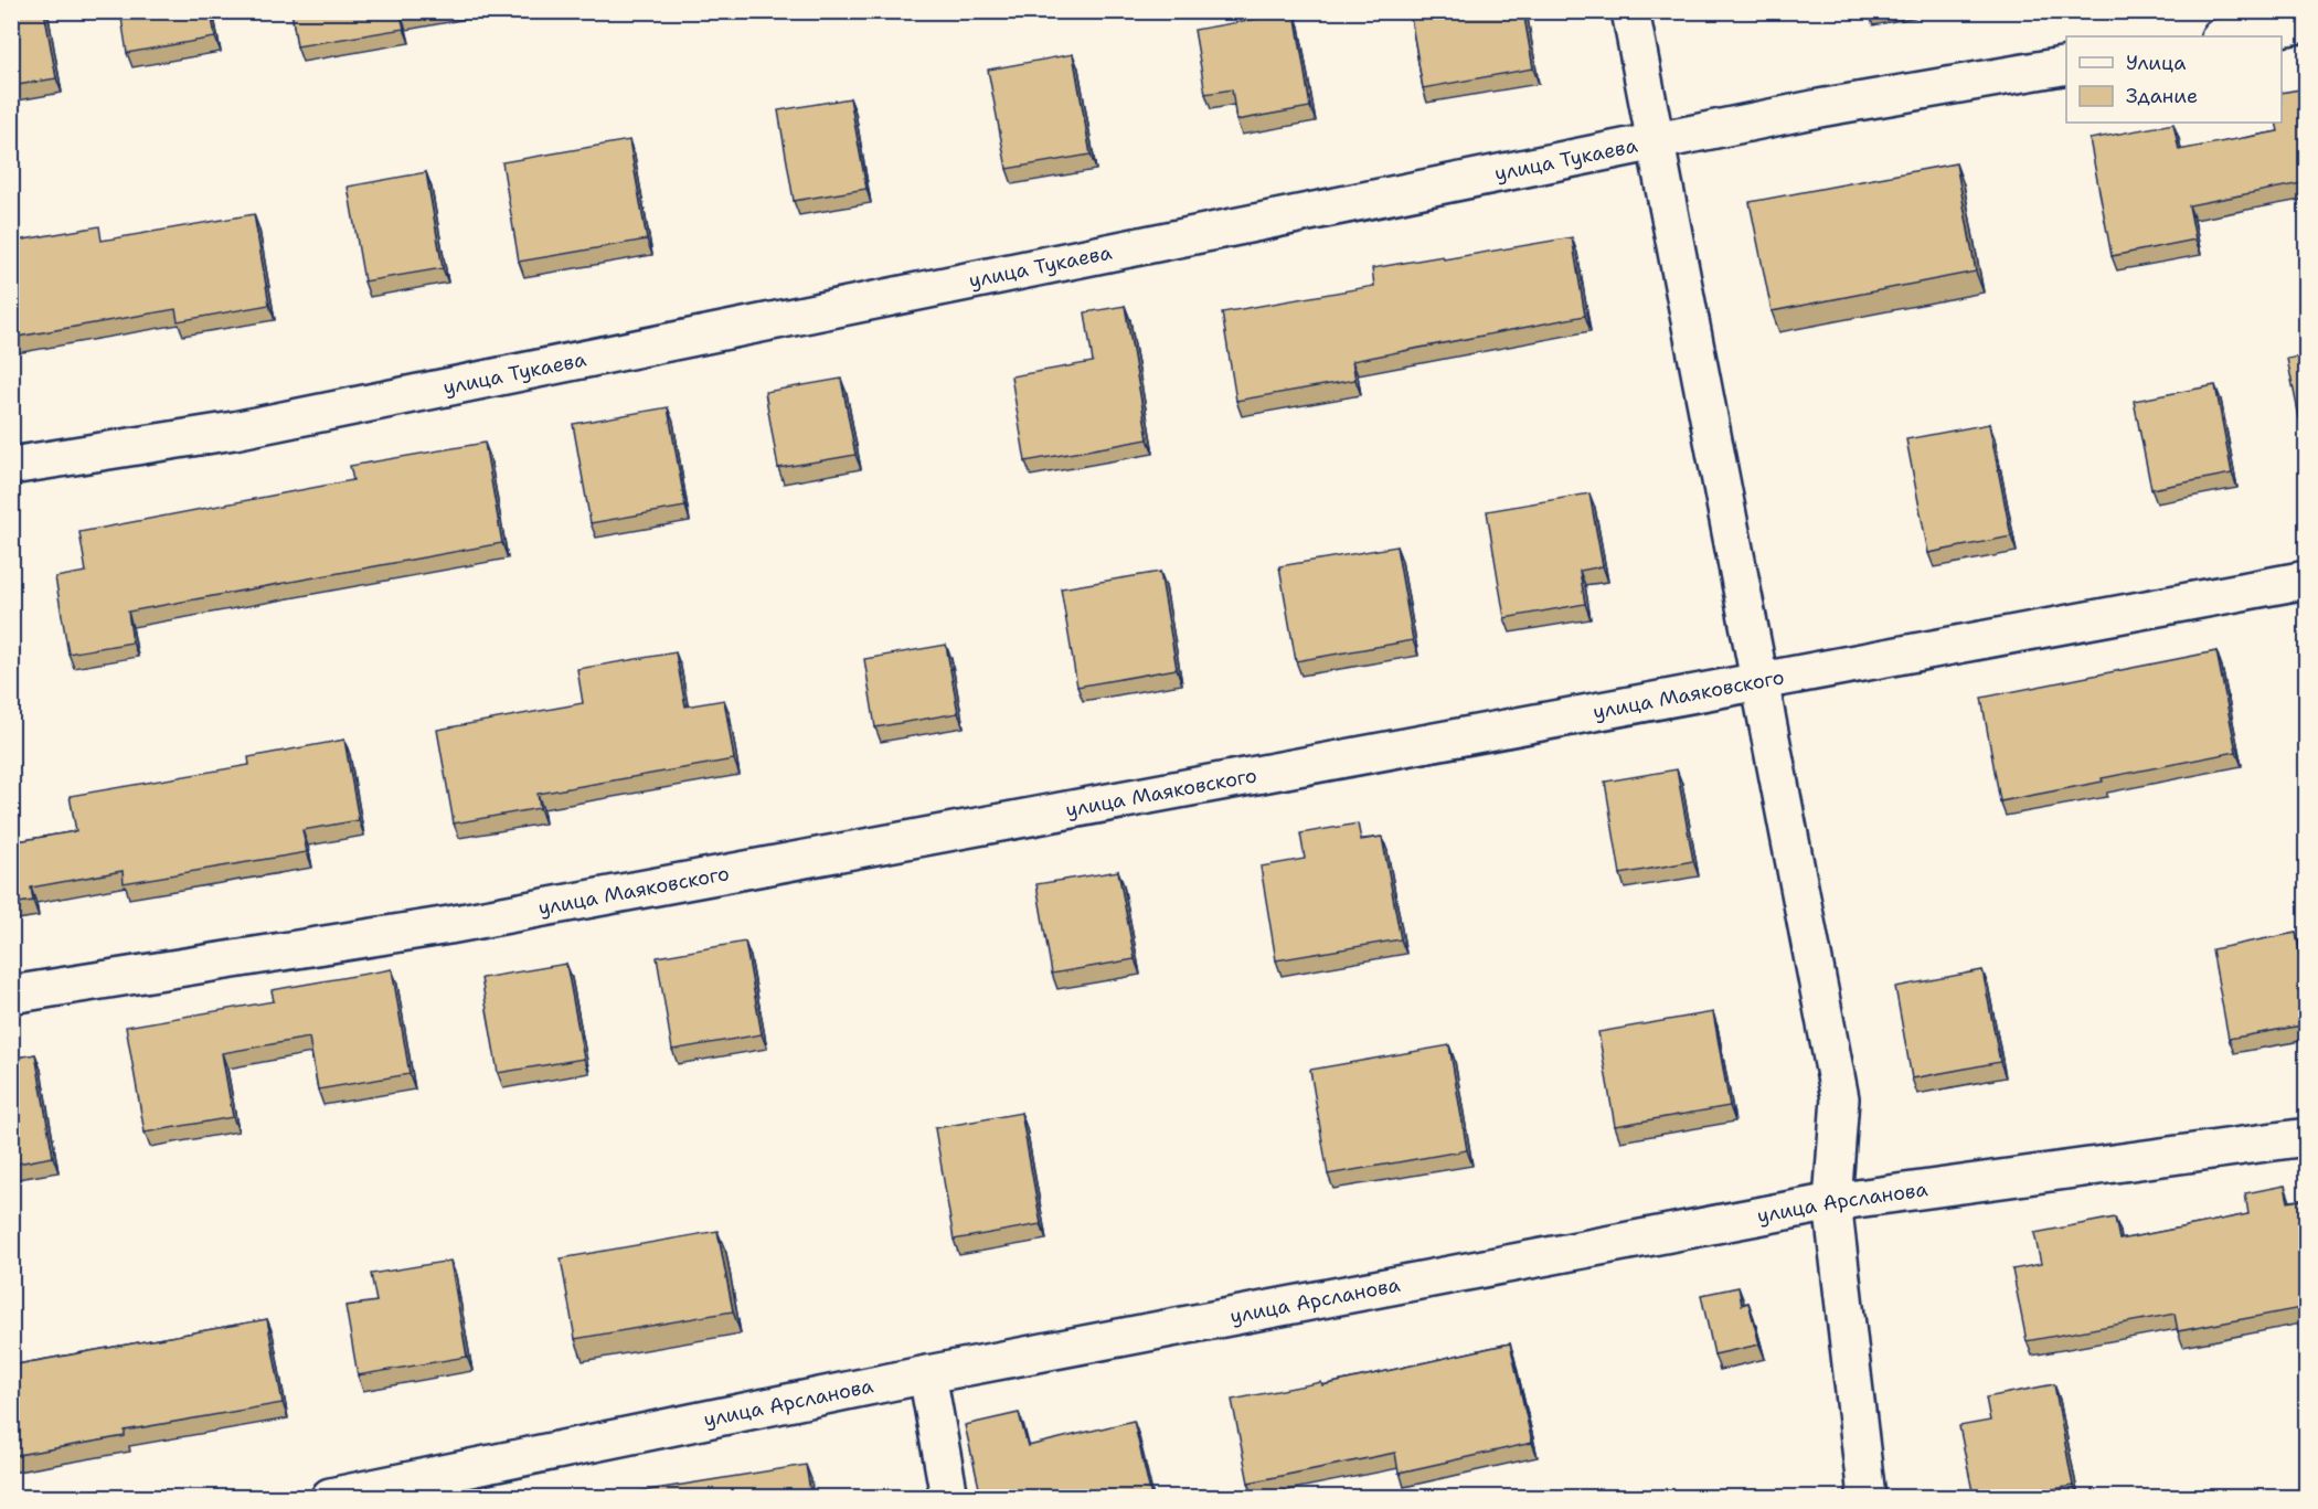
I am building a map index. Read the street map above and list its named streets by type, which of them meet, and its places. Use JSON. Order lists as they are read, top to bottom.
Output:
{
  "streets": {
    "street": ["улица Тукаева", "улица Маяковского", "улица Арсланова"]
  },
  "legend": ["Улица", "Здание"]
}
